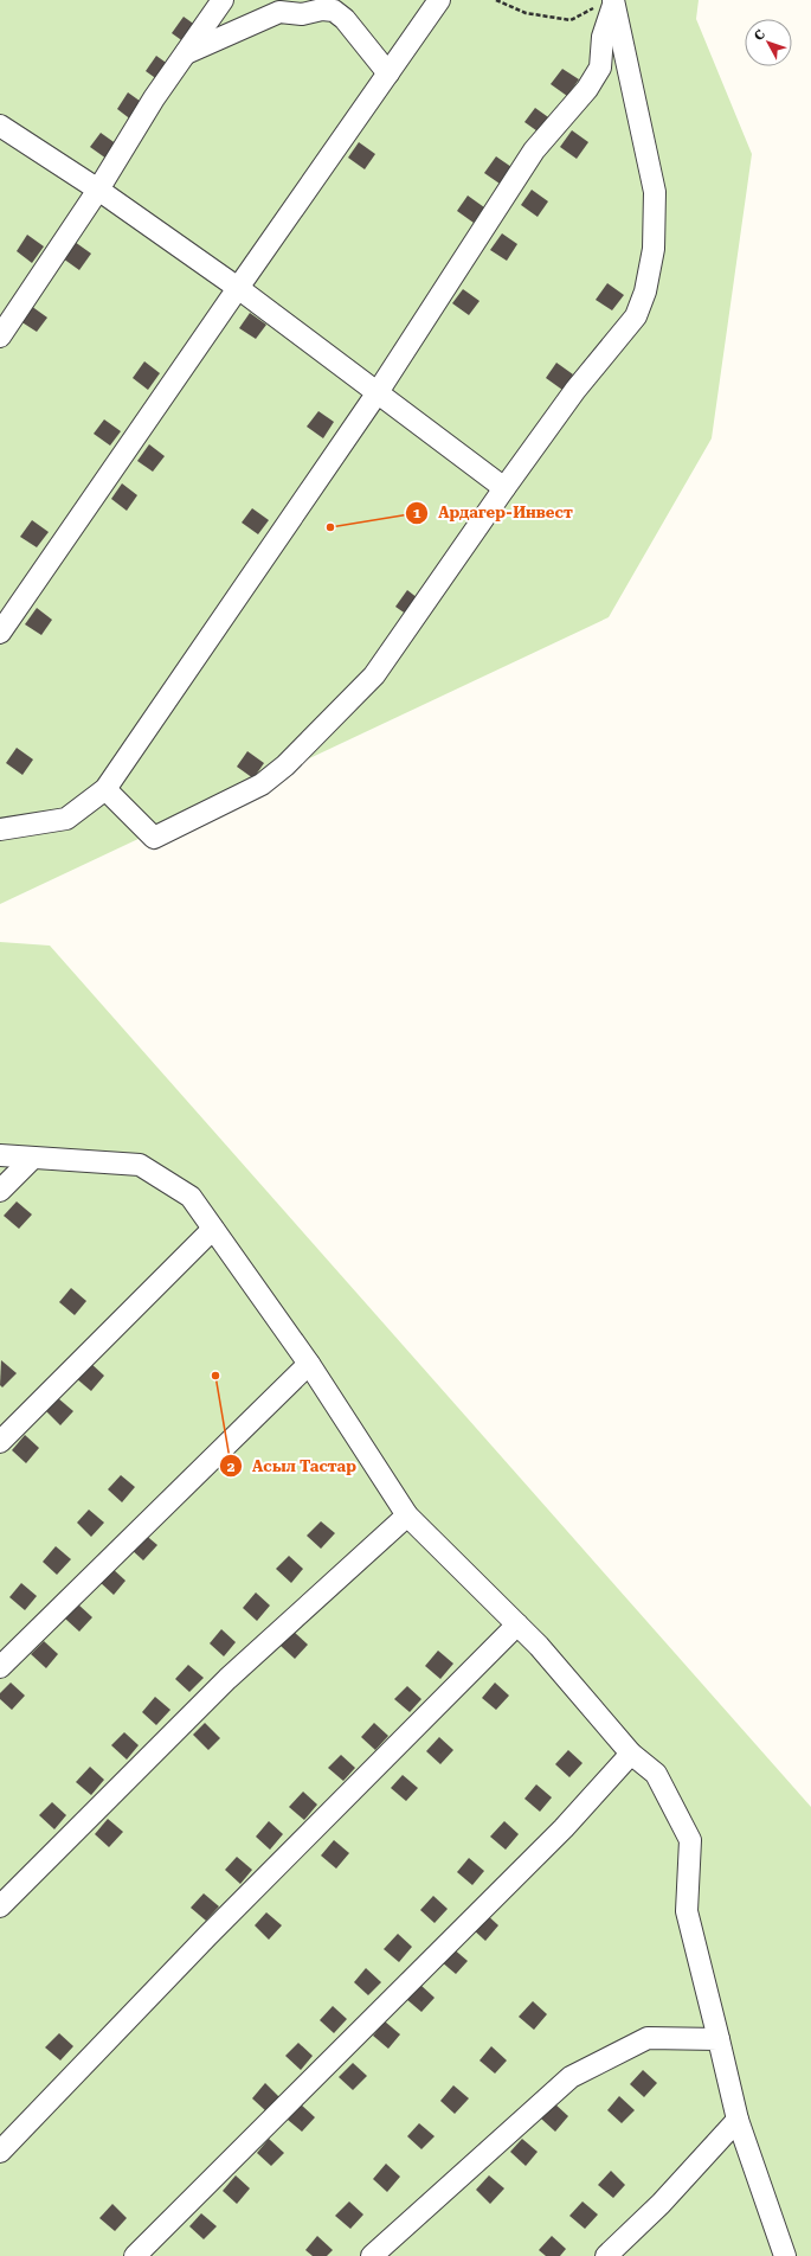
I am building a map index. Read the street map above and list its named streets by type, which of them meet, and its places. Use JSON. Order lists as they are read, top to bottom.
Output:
{
  "places": ["Ардагер-Инвест", "Асыл Тастар"],
  "north": "top left"
}
